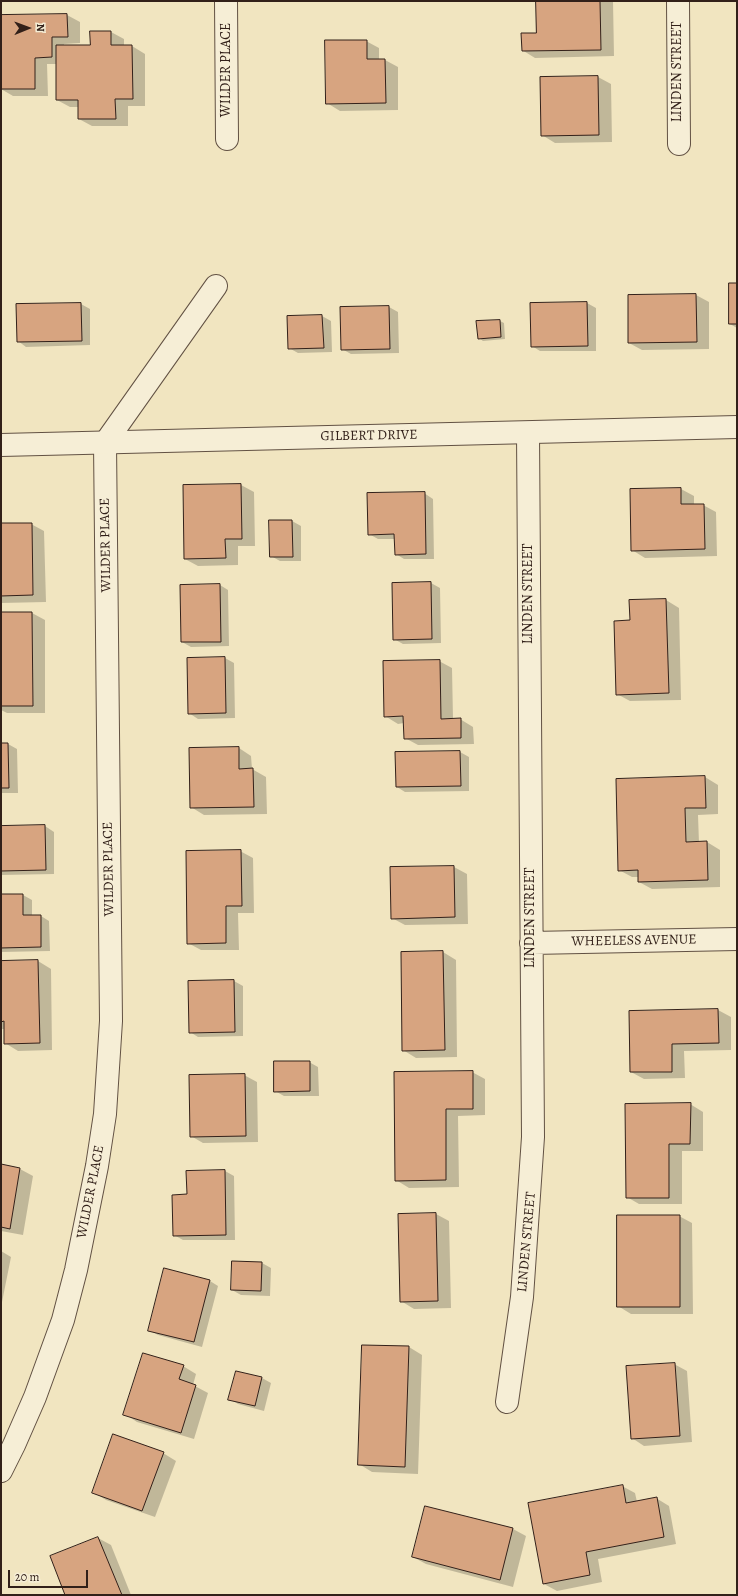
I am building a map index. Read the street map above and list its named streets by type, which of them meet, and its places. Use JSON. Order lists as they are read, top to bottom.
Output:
{
  "streets": {
    "street": [
      "WILDER PLACE",
      "LINDEN STREET",
      "GILBERT DRIVE",
      "WHEELESS AVENUE"
    ]
  },
  "crossings": [
    ["WILDER PLACE", "GILBERT DRIVE"],
    ["LINDEN STREET", "GILBERT DRIVE"],
    ["LINDEN STREET", "WHEELESS AVENUE"]
  ],
  "scale_bar": "20 m",
  "north": "right"
}
